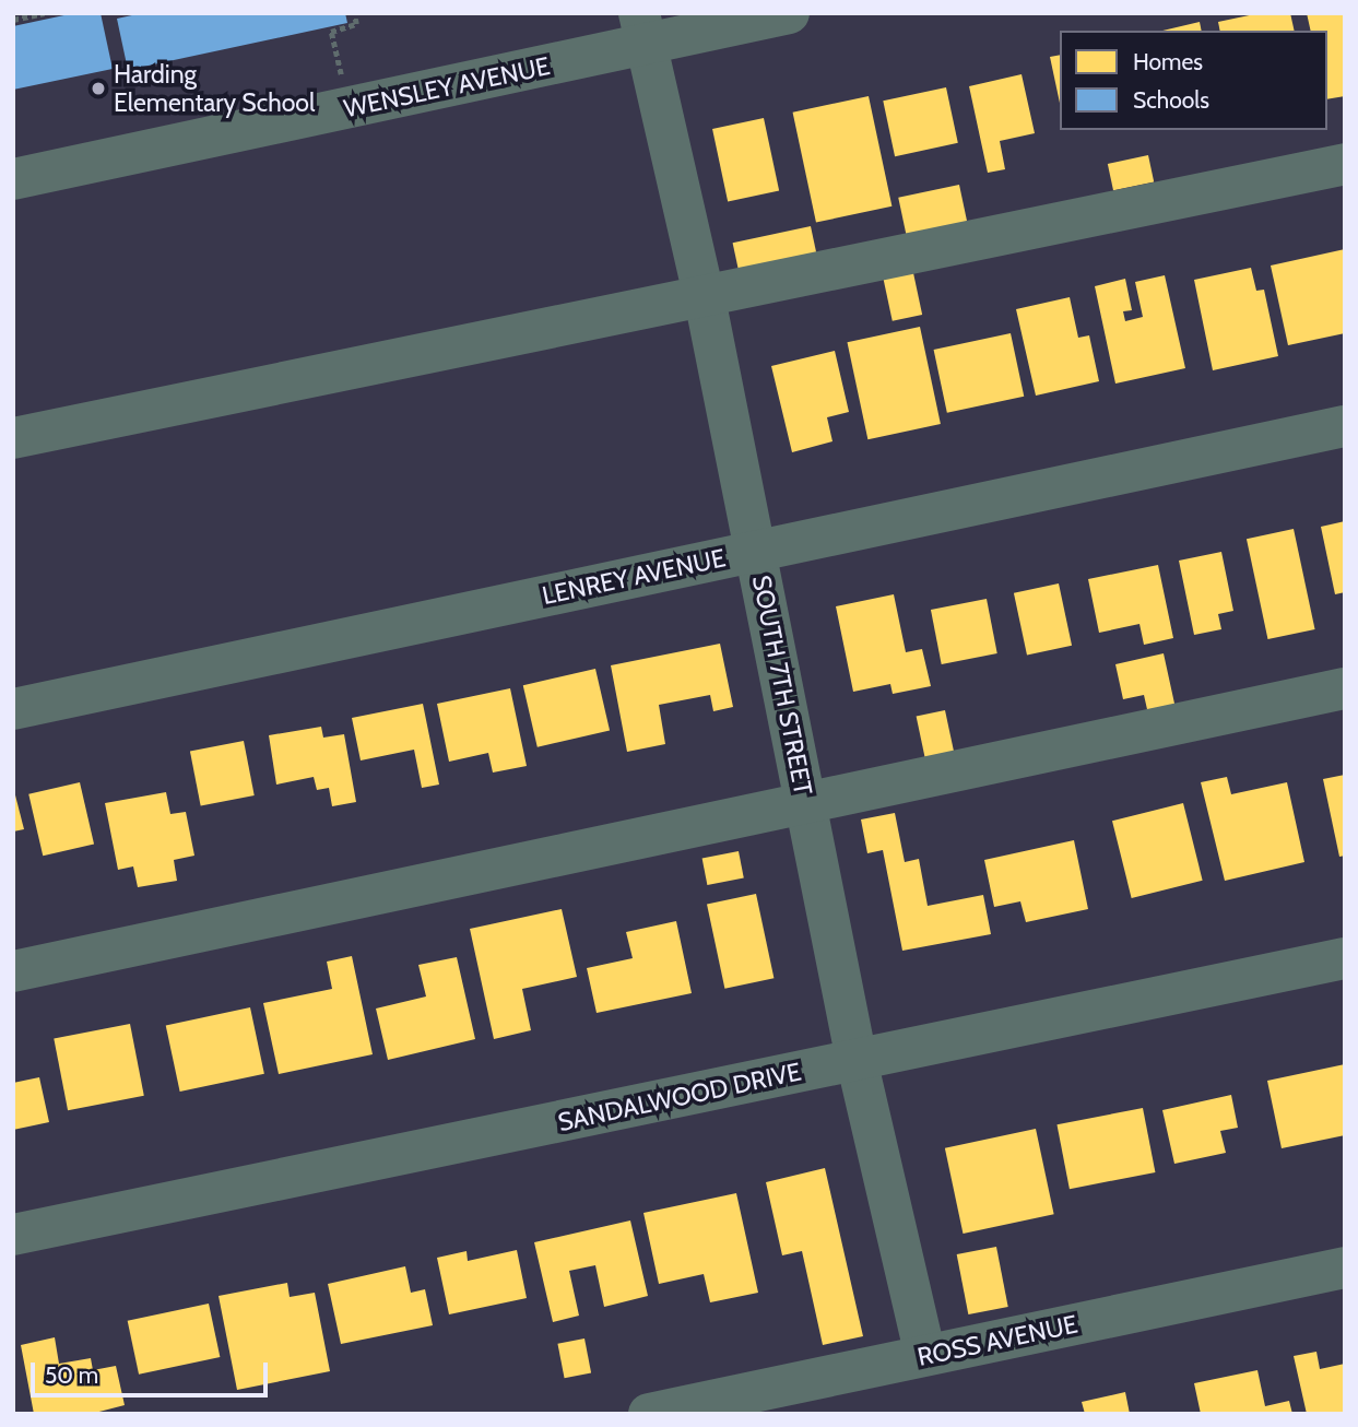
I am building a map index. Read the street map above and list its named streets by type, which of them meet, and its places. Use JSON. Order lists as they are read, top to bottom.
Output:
{
  "streets": {
    "street": [
      "WENSLEY AVENUE",
      "LENREY AVENUE",
      "SOUTH 7TH STREET",
      "SANDALWOOD DRIVE",
      "ROSS AVENUE"
    ]
  },
  "crossings": [
    ["WENSLEY AVENUE", "SOUTH 7TH STREET"],
    ["LENREY AVENUE", "SOUTH 7TH STREET"],
    ["SOUTH 7TH STREET", "SANDALWOOD DRIVE"],
    ["SOUTH 7TH STREET", "ROSS AVENUE"]
  ],
  "places": ["Harding Elementary School"],
  "legend": ["Homes", "Schools"],
  "scale_bar": "50 m"
}
